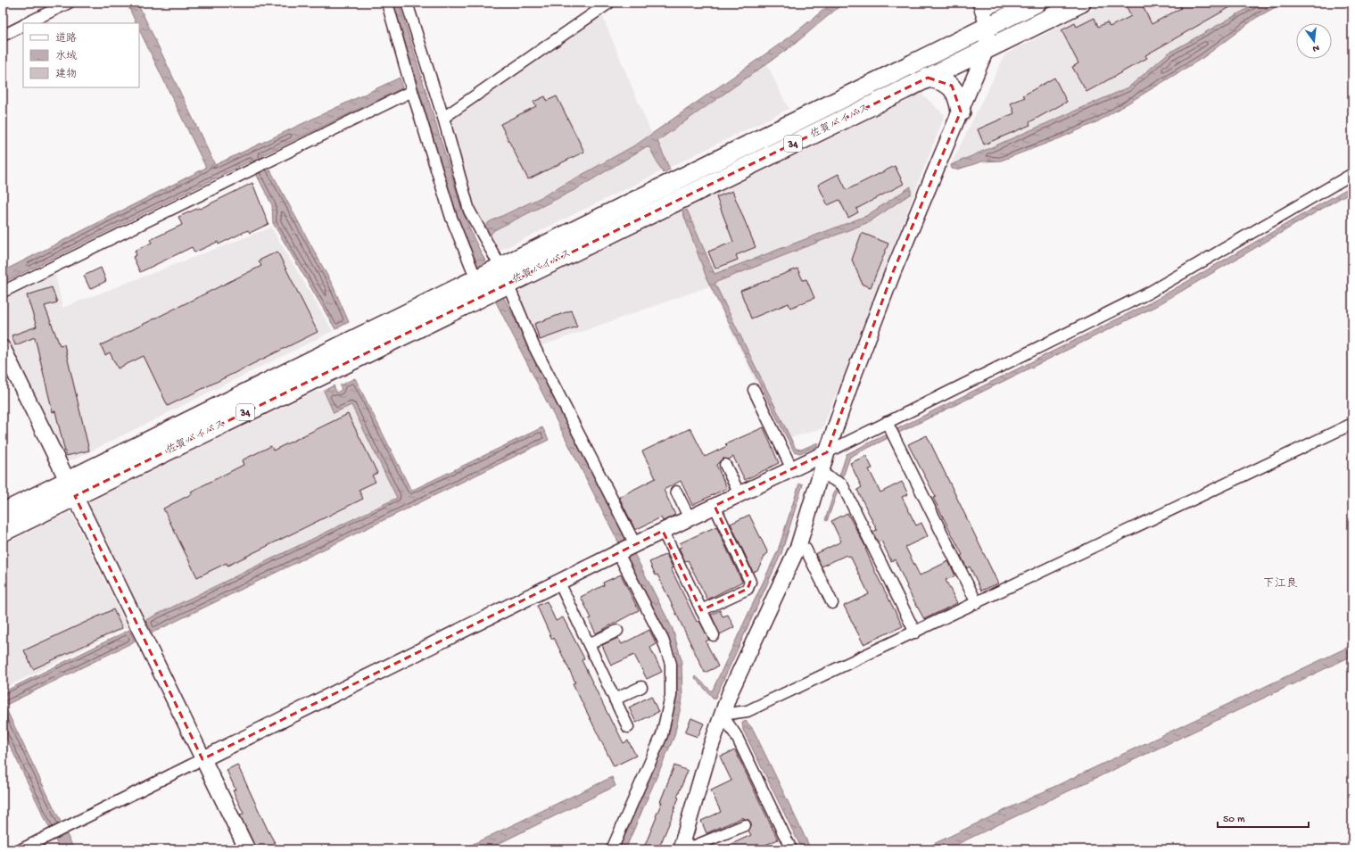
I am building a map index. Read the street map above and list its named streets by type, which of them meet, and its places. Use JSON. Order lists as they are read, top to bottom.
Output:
{
  "streets": {
    "highway": ["佐賀バイパス", "34"]
  },
  "districts": ["下江良"],
  "legend": ["道路", "水域", "建物"],
  "scale_bar": "50 m",
  "north": "bottom"
}
